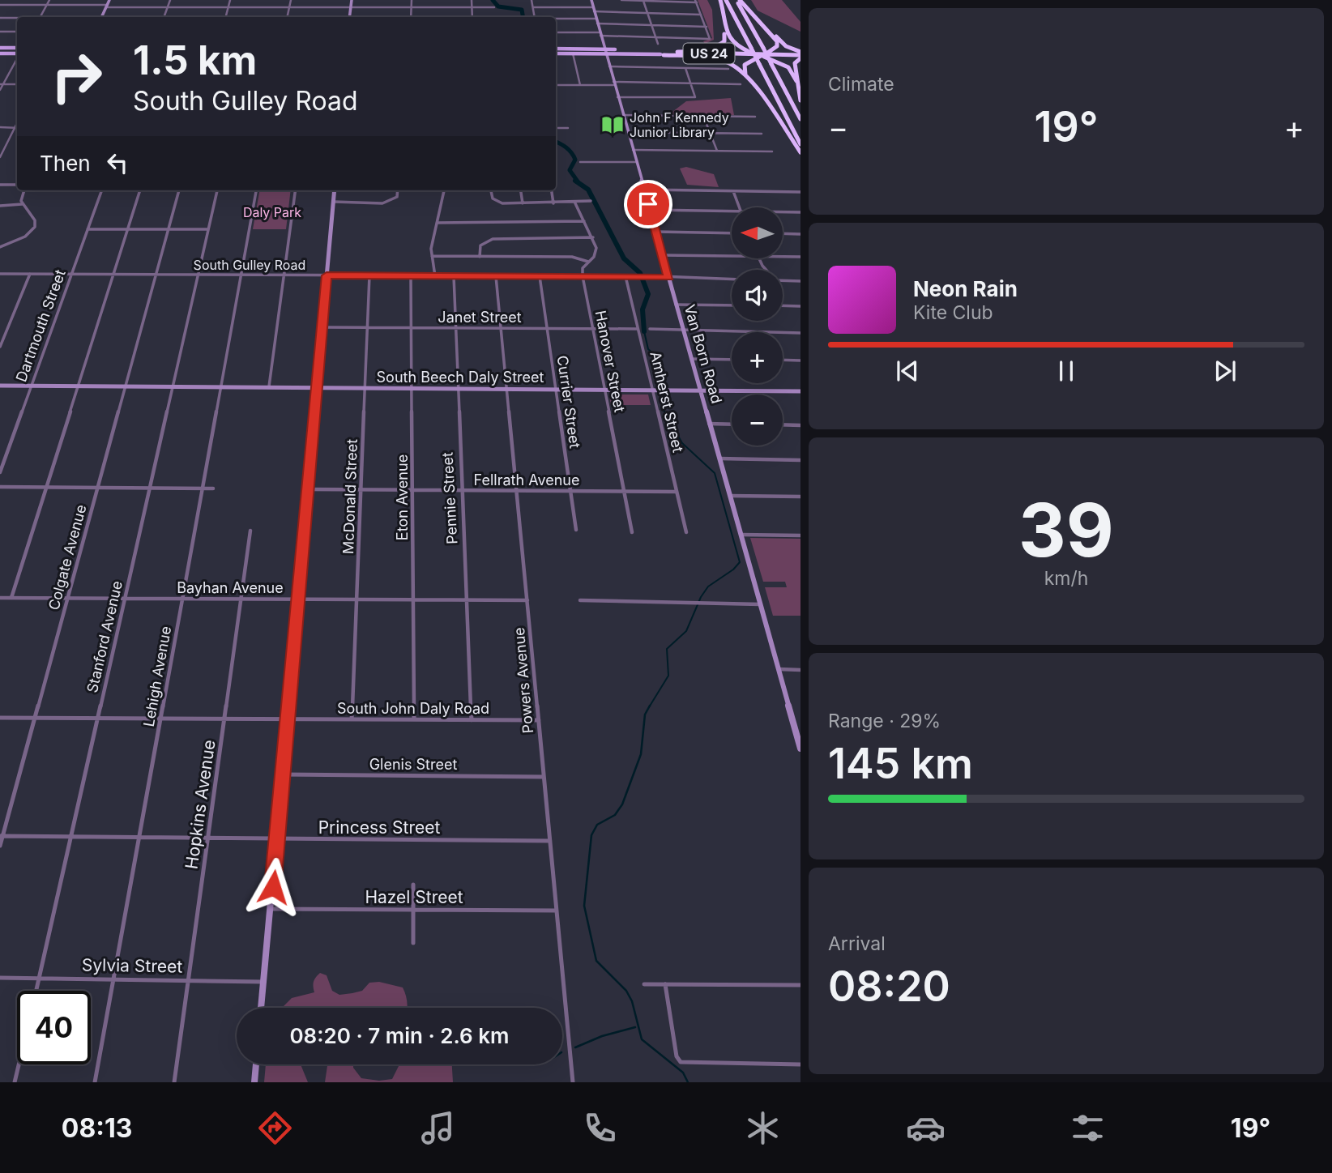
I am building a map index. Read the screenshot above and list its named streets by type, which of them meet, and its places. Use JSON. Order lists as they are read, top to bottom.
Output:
{
  "streets": {
    "highway": ["US 24"],
    "main road": ["Van Born Road", "South Beech Daly Street"],
    "street": [
      "South Gulley Road",
      "Janet Street",
      "Dartmouth Street",
      "Hanover Street",
      "Currier Street",
      "Amherst Street",
      "Fellrath Avenue",
      "McDonald Street",
      "Eton Avenue",
      "Pennie Street",
      "Colgate Avenue",
      "Bayhan Avenue",
      "Stanford Avenue",
      "Lehigh Avenue",
      "Powers Avenue",
      "South John Daly Road",
      "Glenis Street",
      "Hopkins Avenue",
      "Princess Street",
      "Hazel Street",
      "Sylvia Street"
    ]
  },
  "crossings": [
    ["US 24", "Van Born Road"],
    ["South Gulley Road", "Dartmouth Street"],
    ["South Gulley Road", "Van Born Road"],
    ["South Gulley Road", "Hanover Street"],
    ["South Gulley Road", "Currier Street"],
    ["South Gulley Road", "Amherst Street"],
    ["South Gulley Road", "McDonald Street"],
    ["South Gulley Road", "Eton Avenue"],
    ["South Gulley Road", "Pennie Street"],
    ["South Gulley Road", "Colgate Avenue"],
    ["South Gulley Road", "Stanford Avenue"],
    ["South Gulley Road", "Lehigh Avenue"],
    ["South Gulley Road", "Powers Avenue"],
    ["Janet Street", "Hanover Street"],
    ["Janet Street", "Currier Street"],
    ["Janet Street", "Amherst Street"],
    ["Janet Street", "McDonald Street"],
    ["Janet Street", "Eton Avenue"],
    ["Janet Street", "Pennie Street"],
    ["Janet Street", "Powers Avenue"],
    ["Dartmouth Street", "South Beech Daly Street"],
    ["Van Born Road", "South Beech Daly Street"],
    ["Hanover Street", "South Beech Daly Street"],
    ["Hanover Street", "Fellrath Avenue"],
    ["South Beech Daly Street", "Currier Street"],
    ["South Beech Daly Street", "Amherst Street"],
    ["South Beech Daly Street", "McDonald Street"],
    ["South Beech Daly Street", "Eton Avenue"],
    ["South Beech Daly Street", "Pennie Street"],
    ["South Beech Daly Street", "Colgate Avenue"],
    ["South Beech Daly Street", "Stanford Avenue"],
    ["South Beech Daly Street", "Lehigh Avenue"],
    ["South Beech Daly Street", "Powers Avenue"],
    ["Currier Street", "Fellrath Avenue"],
    ["Amherst Street", "Fellrath Avenue"],
    ["Fellrath Avenue", "McDonald Street"],
    ["Fellrath Avenue", "Eton Avenue"],
    ["Fellrath Avenue", "Pennie Street"],
    ["Fellrath Avenue", "Powers Avenue"],
    ["McDonald Street", "Bayhan Avenue"],
    ["McDonald Street", "South John Daly Road"],
    ["Eton Avenue", "Bayhan Avenue"],
    ["Eton Avenue", "South John Daly Road"],
    ["Pennie Street", "Bayhan Avenue"],
    ["Pennie Street", "South John Daly Road"],
    ["Colgate Avenue", "Bayhan Avenue"],
    ["Colgate Avenue", "South John Daly Road"],
    ["Colgate Avenue", "Princess Street"],
    ["Bayhan Avenue", "Stanford Avenue"],
    ["Bayhan Avenue", "Lehigh Avenue"],
    ["Bayhan Avenue", "Powers Avenue"],
    ["Bayhan Avenue", "Hopkins Avenue"],
    ["Stanford Avenue", "South John Daly Road"],
    ["Stanford Avenue", "Princess Street"],
    ["Stanford Avenue", "Sylvia Street"],
    ["Lehigh Avenue", "South John Daly Road"],
    ["Lehigh Avenue", "Princess Street"],
    ["Lehigh Avenue", "Sylvia Street"],
    ["Powers Avenue", "South John Daly Road"],
    ["Powers Avenue", "Glenis Street"],
    ["Powers Avenue", "Princess Street"],
    ["Powers Avenue", "Hazel Street"],
    ["South John Daly Road", "Hopkins Avenue"],
    ["Hopkins Avenue", "Princess Street"],
    ["Hopkins Avenue", "Sylvia Street"]
  ],
  "parks": ["Daly Park"],
  "places": {
    "library": ["John F Kennedy Junior Library"]
  },
  "north": "left",
  "page": {
    "tile": [
      "Climate",
      ["39", "km/h"],
      ["Range · 29%", "145 km"],
      ["Arrival", "08:20"]
    ],
    "turn": ["1.5 km", "South Gulley Road"],
    "heat": ["−", "19°", "+"],
    "then": "Then",
    "map_buttons": ["+", "−"],
    "song": ["Neon Rain", "Kite Club"],
    "limit": "40",
    "trip": "08:20 · 7 min · 2.6 km",
    "tabs": ["08:13", "19°"]
  }
}
